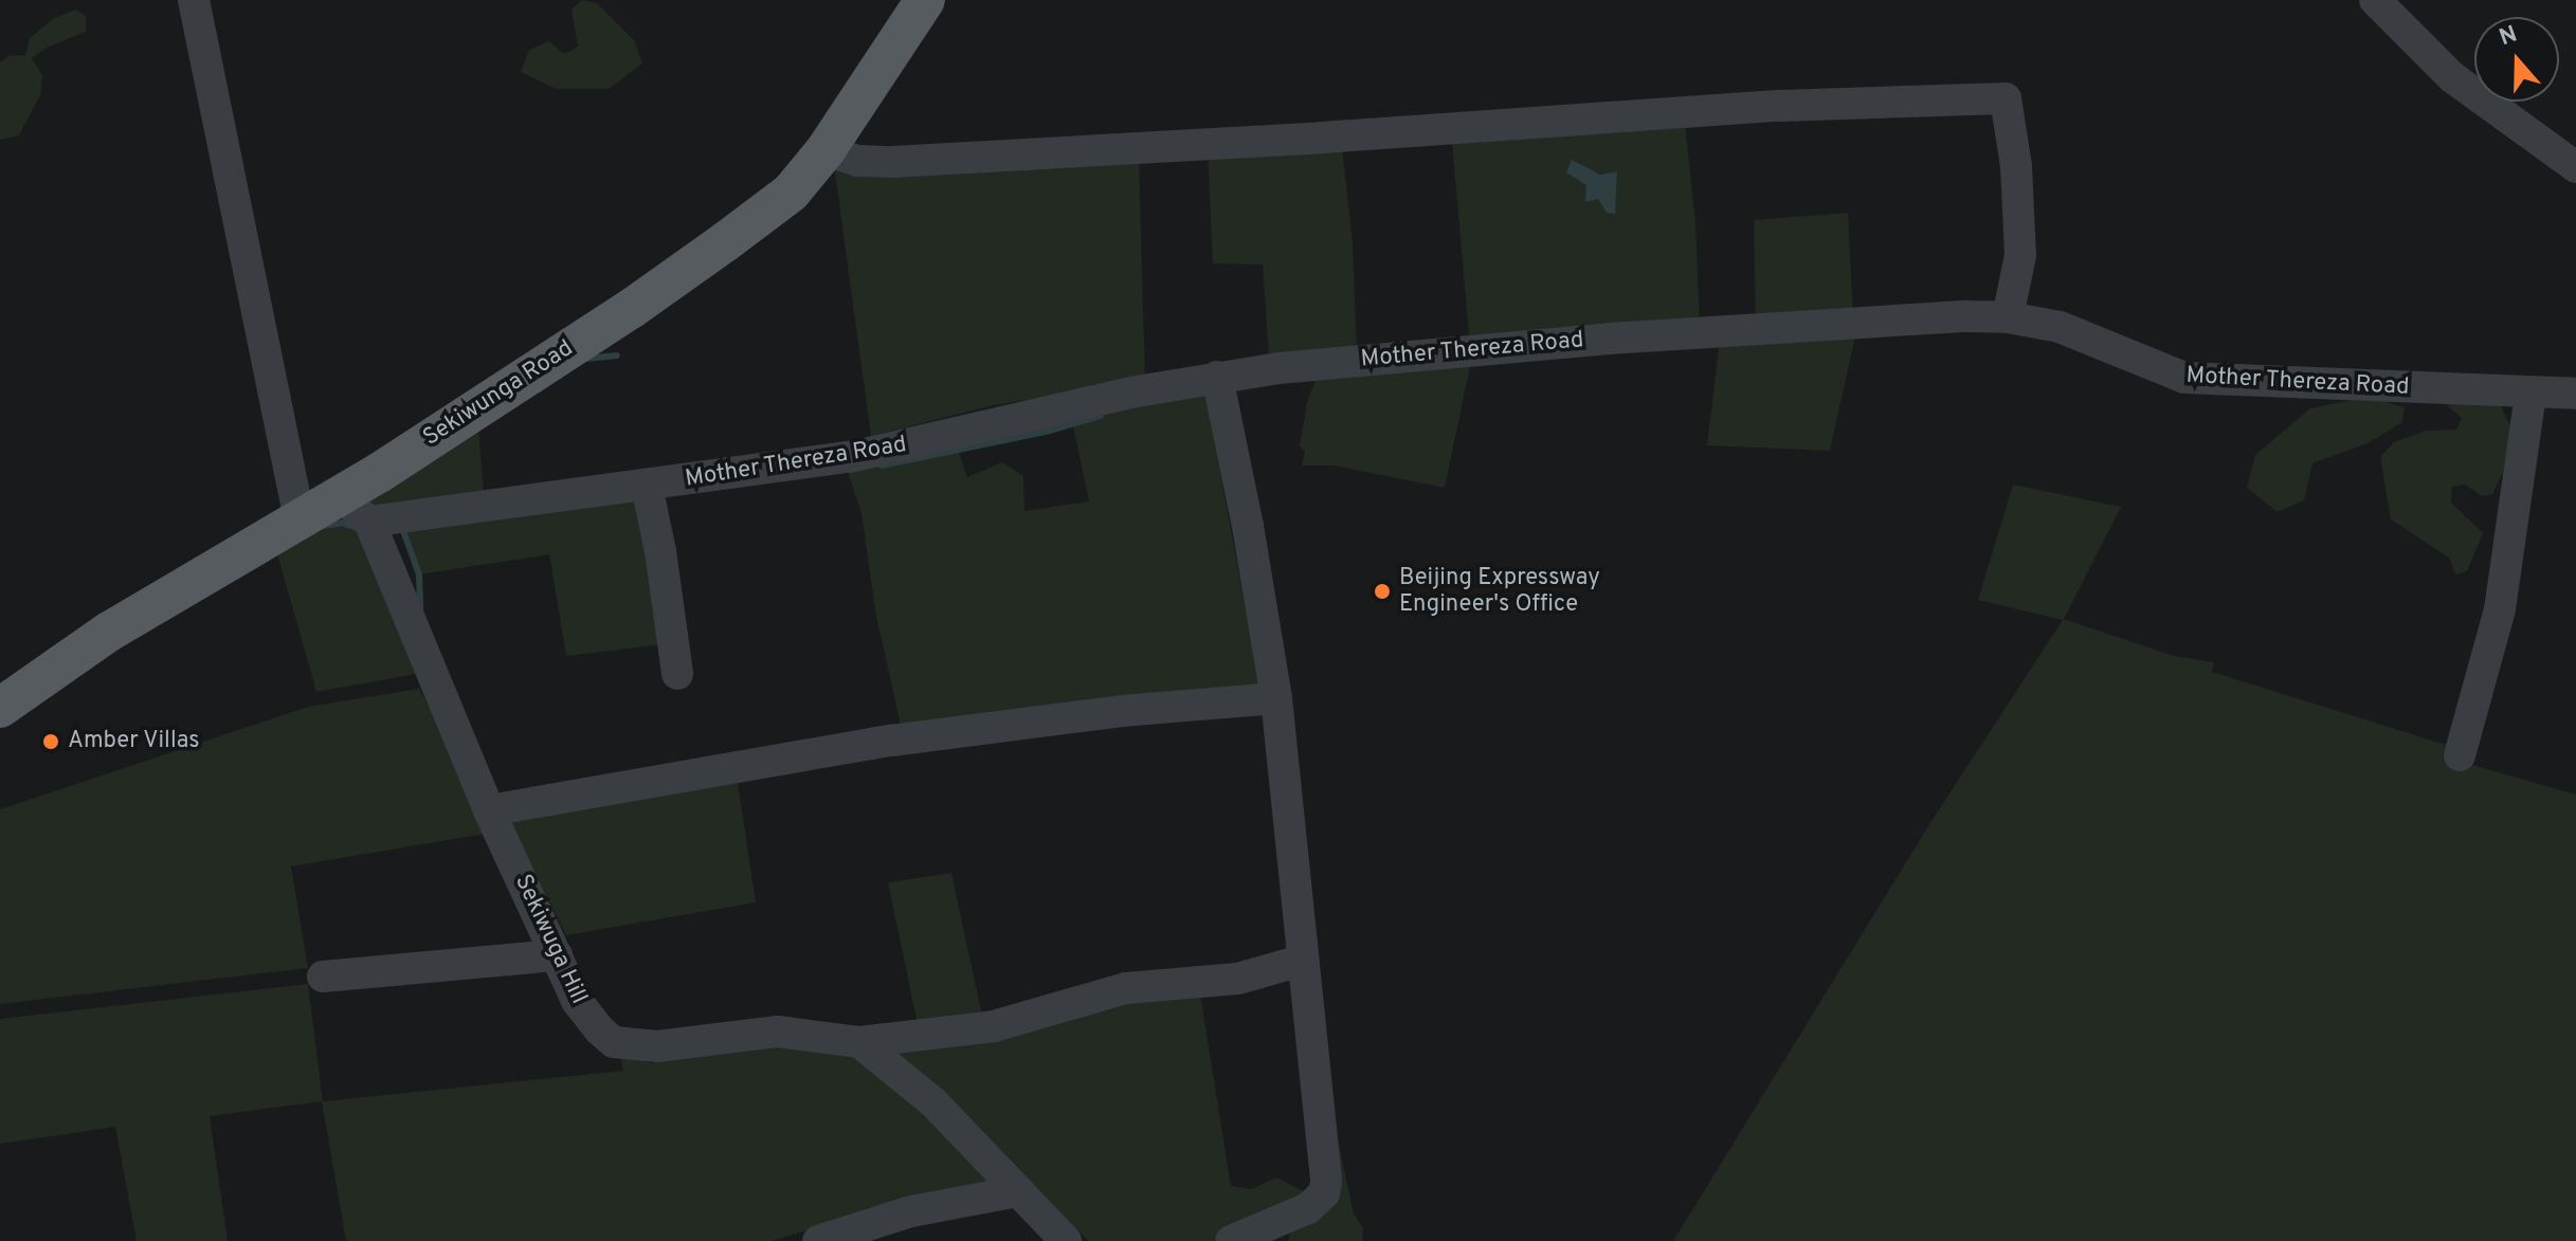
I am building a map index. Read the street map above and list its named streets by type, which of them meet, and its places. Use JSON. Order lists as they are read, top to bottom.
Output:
{
  "streets": {
    "main road": ["Sekiwunga Road"],
    "street": ["Mother Thereza Road", "Sekiwuga Hill"]
  },
  "crossings": [
    ["Mother Thereza Road", "Sekiwunga Road"],
    ["Mother Thereza Road", "Sekiwuga Hill"],
    ["Sekiwunga Road", "Sekiwuga Hill"]
  ],
  "places": ["Beijing Expressway Engineer's Office", "Amber Villas"],
  "north": "top"
}
